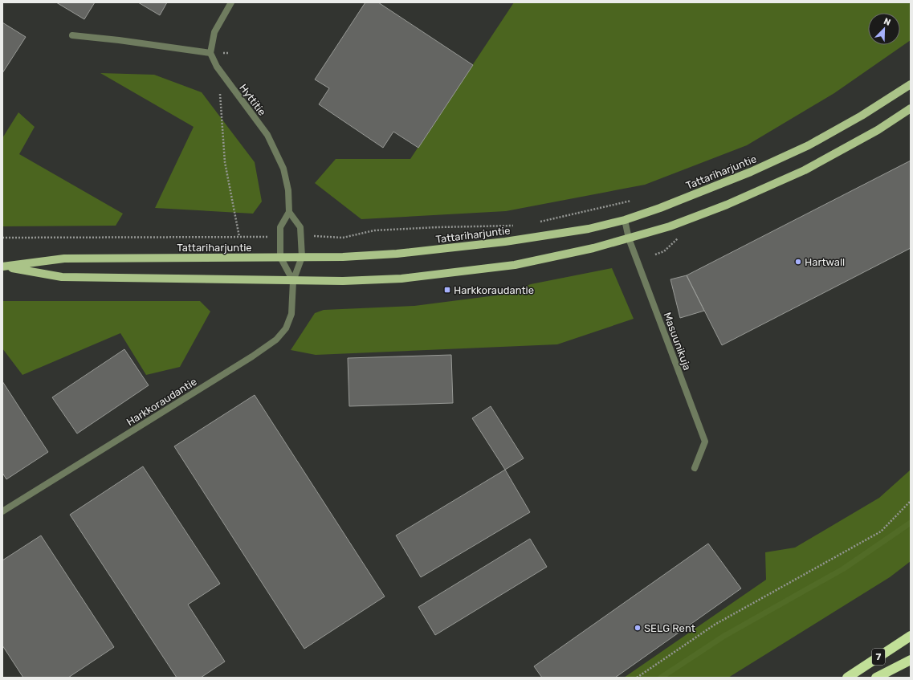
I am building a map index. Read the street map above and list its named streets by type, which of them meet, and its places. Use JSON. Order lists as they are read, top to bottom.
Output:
{
  "streets": {
    "highway": ["7"],
    "main road": ["Tattariharjuntie"],
    "street": ["Hyttitie", "Masuunikuja", "Harkkoraudantie"]
  },
  "crossings": [
    ["Tattariharjuntie", "Masuunikuja"],
    ["Tattariharjuntie", "Harkkoraudantie"]
  ],
  "places": {
    "other": ["Hartwall", "SELG Rent"],
    "transit": ["Harkkoraudantie"]
  },
  "north": "top right"
}
